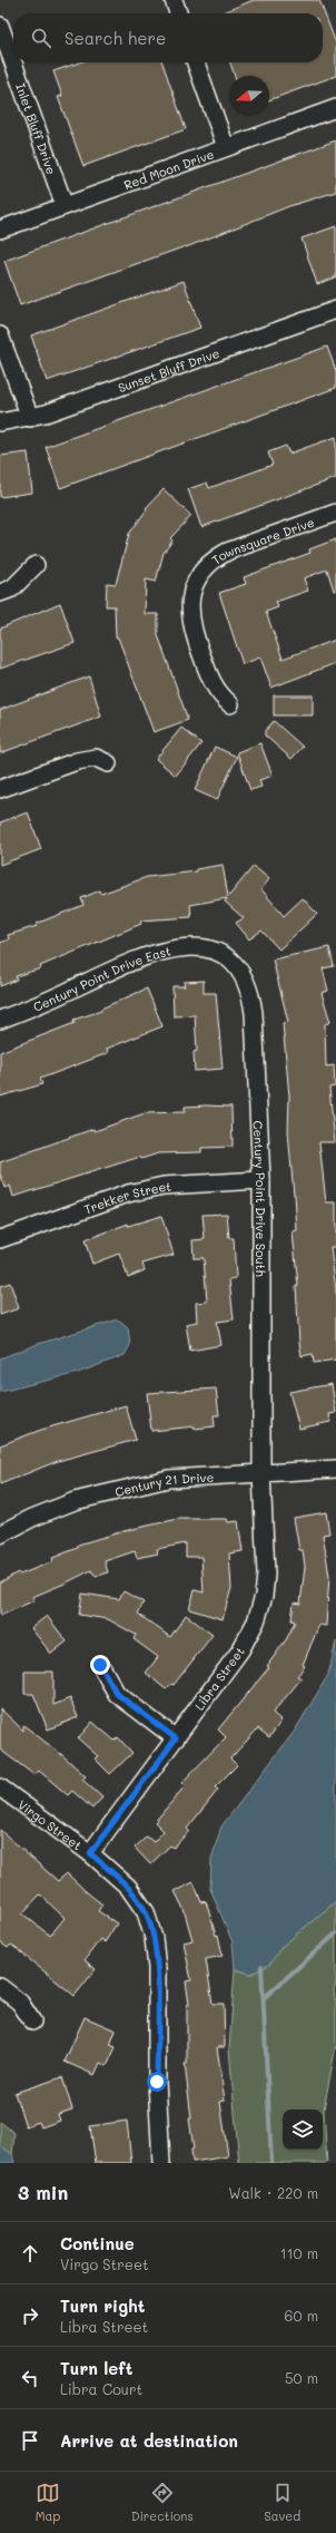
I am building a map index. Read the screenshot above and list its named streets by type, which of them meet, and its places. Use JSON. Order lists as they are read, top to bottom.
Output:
{
  "streets": {
    "street": [
      "Inlet Bluff Drive",
      "Red Moon Drive",
      "Sunset Bluff Drive",
      "Townsquare Drive",
      "Century Point Drive East",
      "Trekker Street",
      "Century Point Drive South",
      "Century 21 Drive",
      "Libra Street",
      "Virgo Street"
    ]
  },
  "crossings": [
    ["Inlet Bluff Drive", "Red Moon Drive"],
    ["Century Point Drive East", "Century Point Drive South"],
    ["Trekker Street", "Century Point Drive South"],
    ["Century Point Drive South", "Century 21 Drive"],
    ["Century Point Drive South", "Libra Street"],
    ["Century 21 Drive", "Libra Street"],
    ["Libra Street", "Virgo Street"]
  ],
  "north": "left",
  "page": {
    "search": "Search here",
    "heading": ["3 min", "Walk · 220 m"],
    "list": [
      ["Continue", "Virgo Street", "110 m"],
      ["Turn right", "Libra Street", "60 m"],
      ["Turn left", "Libra Court", "50 m"],
      "Arrive at destination"
    ],
    "nav": ["Map", "Directions", "Saved"]
  }
}
